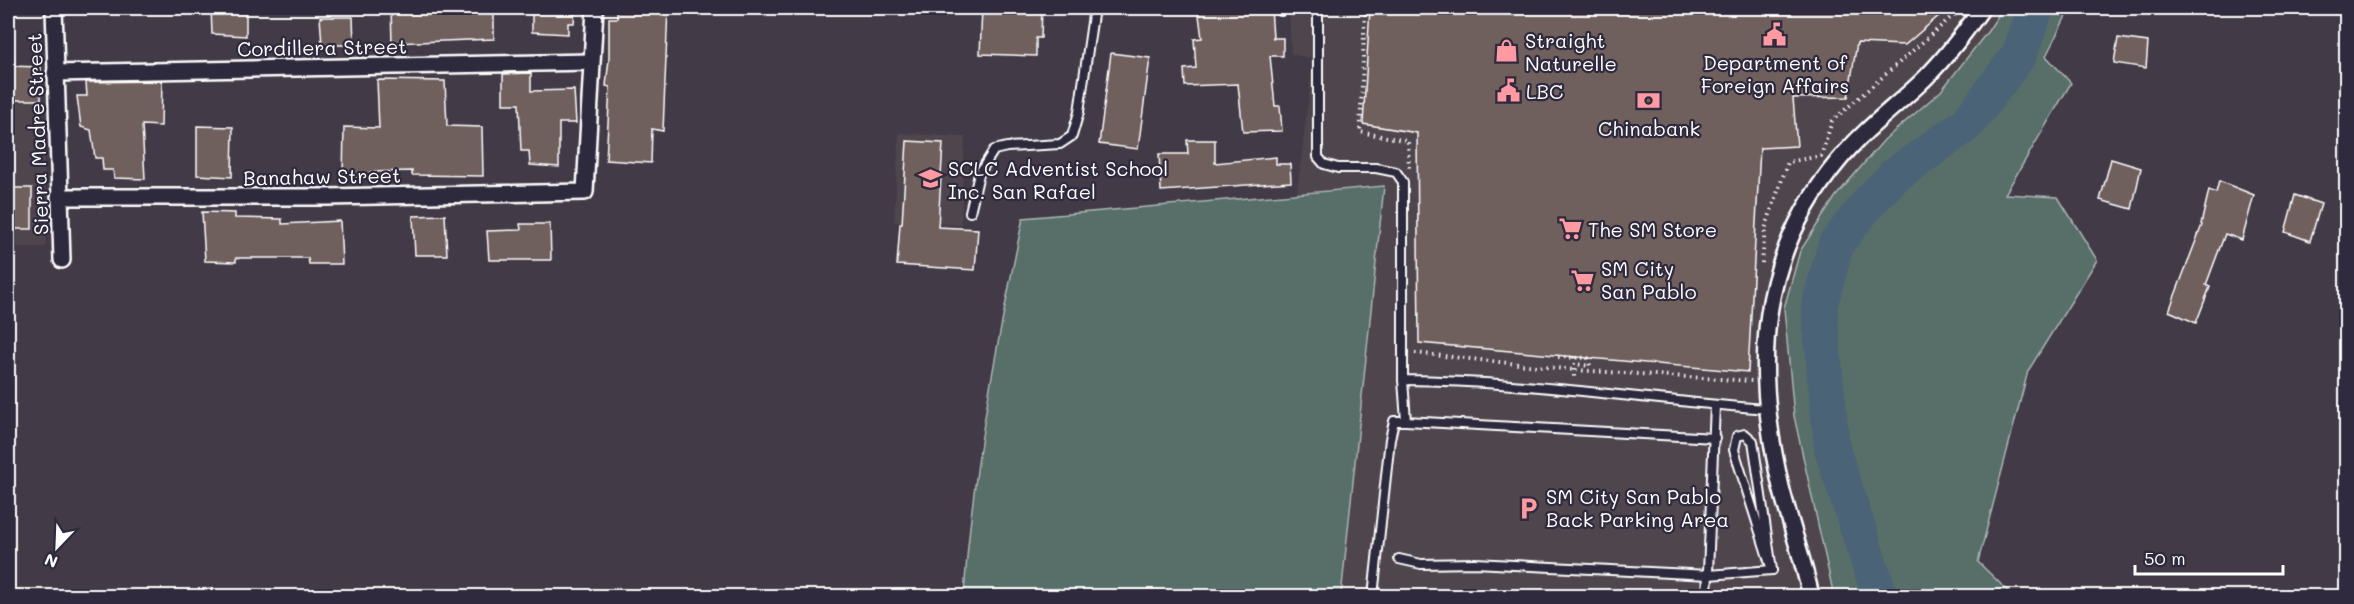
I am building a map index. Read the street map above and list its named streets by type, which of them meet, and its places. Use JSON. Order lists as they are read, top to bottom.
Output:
{
  "streets": {
    "street": ["Cordillera Street", "Sierra Madre Street", "Banahaw Street"]
  },
  "crossings": [
    ["Cordillera Street", "Sierra Madre Street"],
    ["Cordillera Street", "Banahaw Street"],
    ["Sierra Madre Street", "Banahaw Street"]
  ],
  "places": {
    "public building": ["Department of Foreign Affairs", "LBC"],
    "shop": ["Straight Naturelle"],
    "bank": ["Chinabank"],
    "school or university": ["SCLC Adventist School Inc. San Rafael"],
    "supermarket": ["The SM Store", "SM City San Pablo"],
    "parking": ["SM City San Pablo Back Parking Area"]
  },
  "scale_bar": "50 m",
  "north": "bottom left"
}
